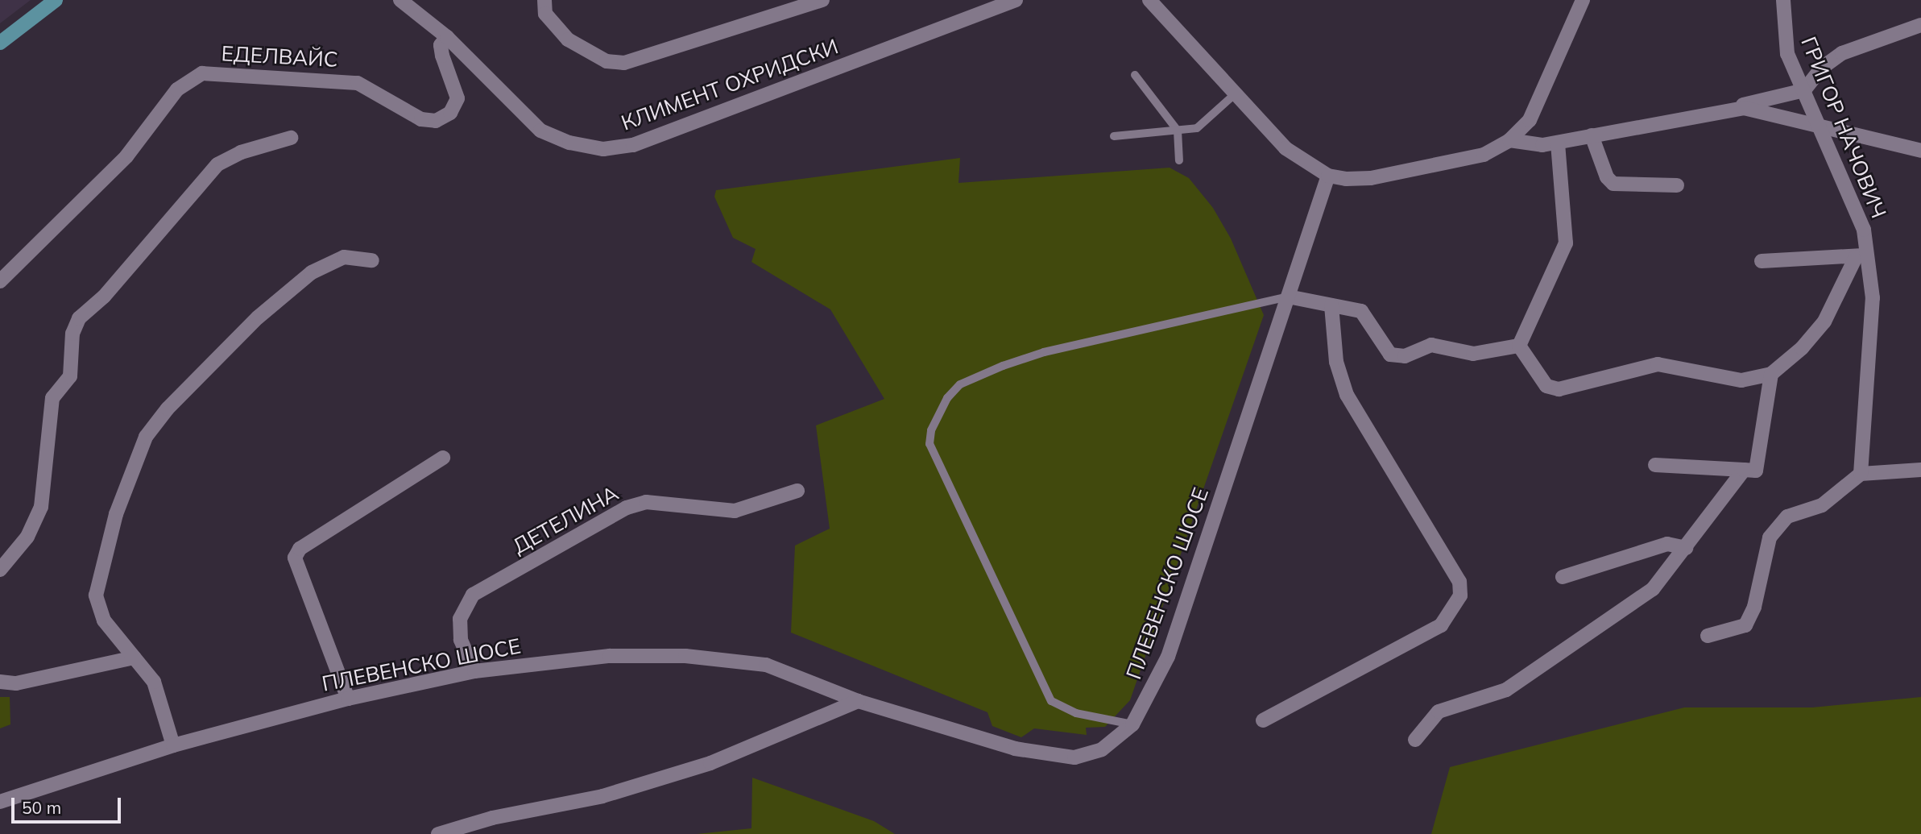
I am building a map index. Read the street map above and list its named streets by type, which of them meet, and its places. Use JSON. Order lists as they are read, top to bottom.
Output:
{
  "streets": {
    "street": [
      "ЕДЕЛВАЙС",
      "КЛИМЕНТ ОХРИДСКИ",
      "ГРИГОР НАЧОВИЧ",
      "ДЕТЕЛИНА",
      "ПЛЕВЕНСКО ШОСЕ"
    ]
  },
  "crossings": [
    ["ЕДЕЛВАЙС", "КЛИМЕНТ ОХРИДСКИ"],
    ["ДЕТЕЛИНА", "ПЛЕВЕНСКО ШОСЕ"]
  ],
  "scale_bar": "50 m"
}
